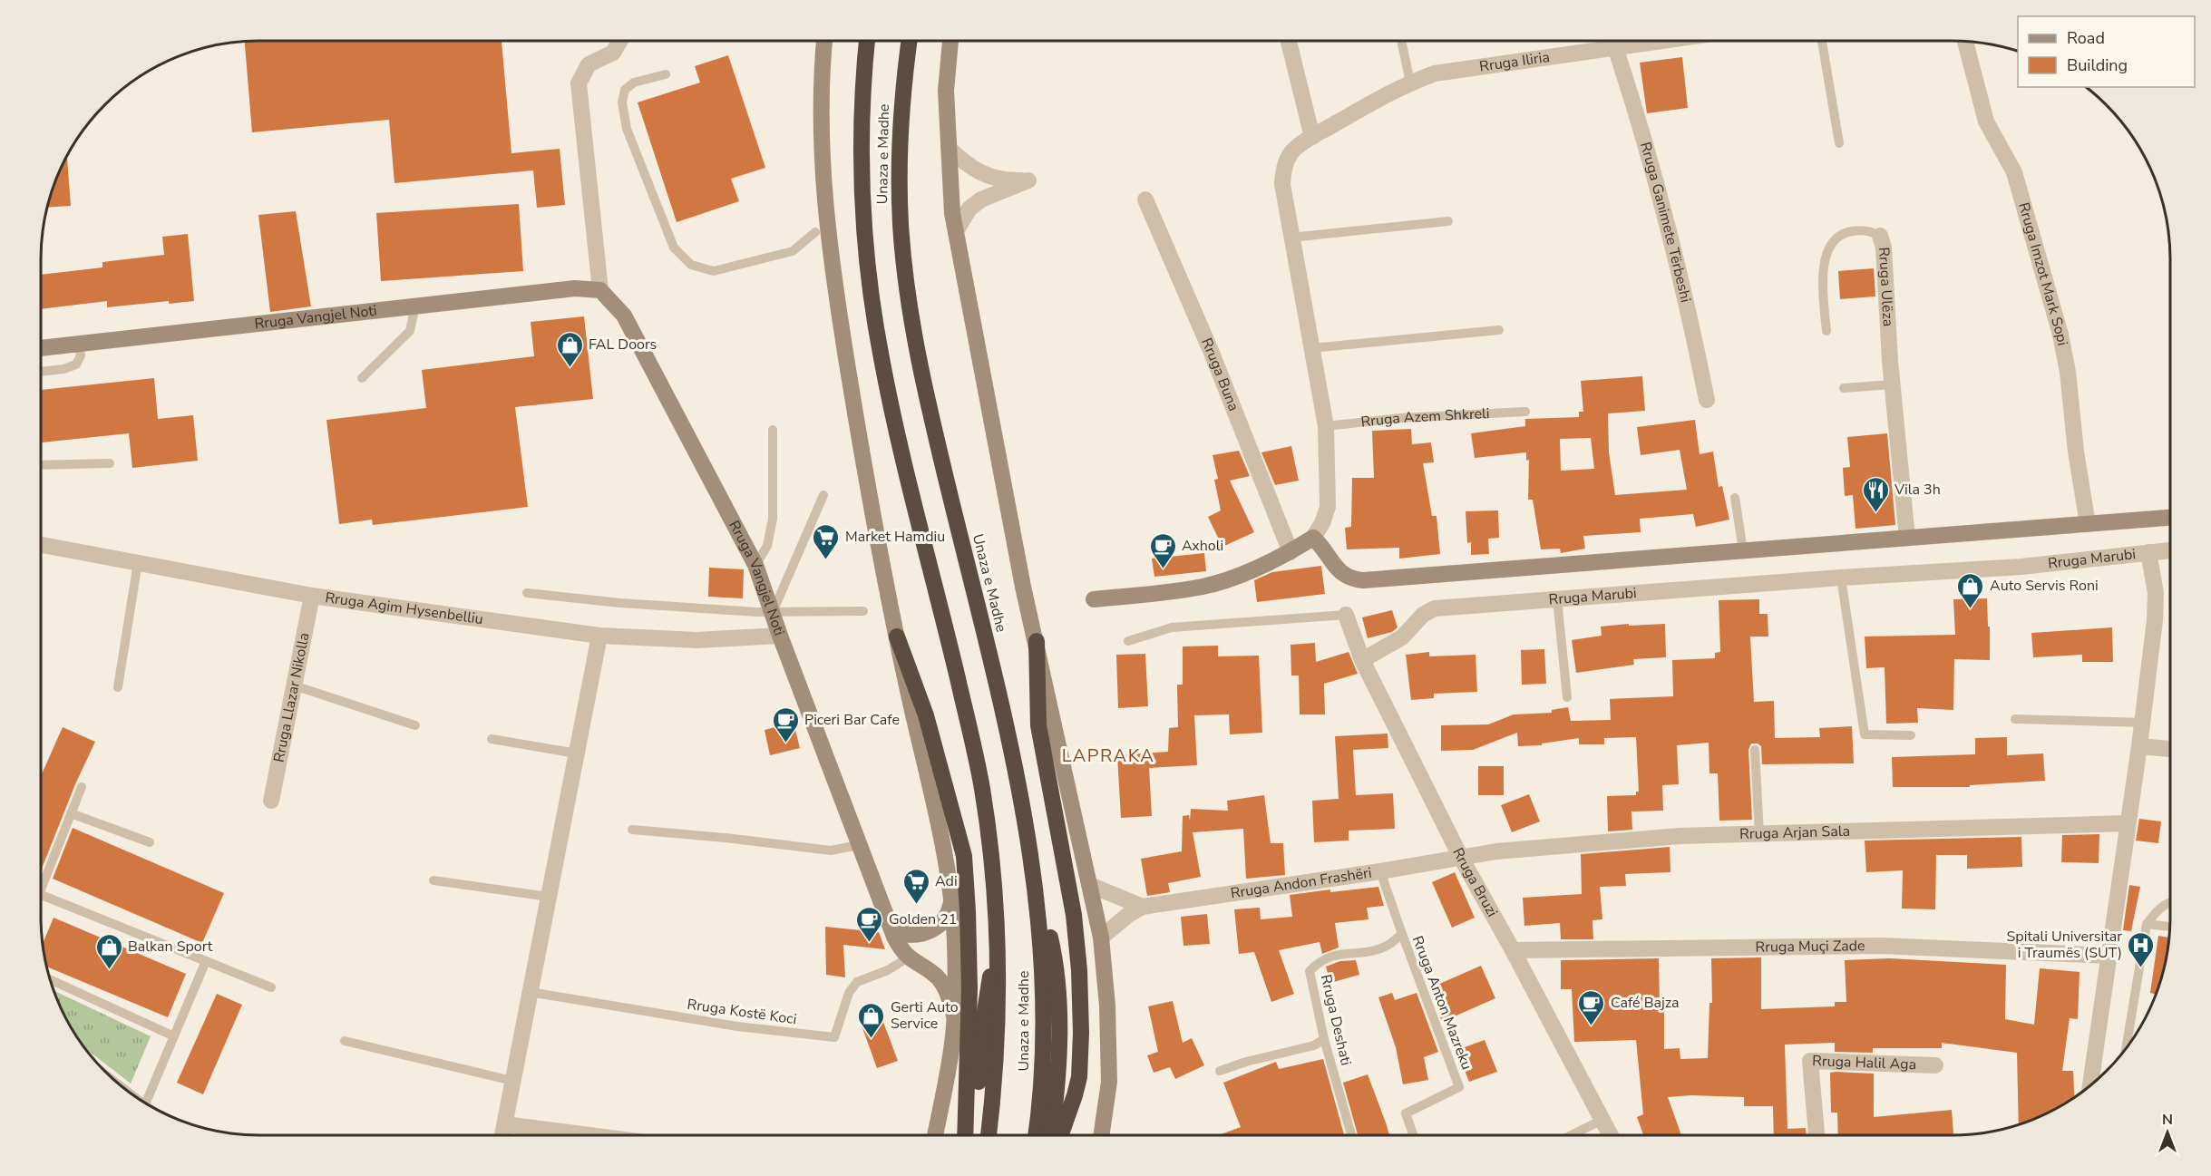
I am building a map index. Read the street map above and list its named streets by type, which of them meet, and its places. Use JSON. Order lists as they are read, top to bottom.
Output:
{
  "streets": {
    "highway": ["Unaza e Madhe"],
    "main road": ["Rruga Vangjel Noti"],
    "street": [
      "Rruga Iliria",
      "Rruga Ganimete Tërbeshi",
      "Rruga Imzot Mark Sopi",
      "Rruga Ulëza",
      "Rruga Buna",
      "Rruga Marubi",
      "Rruga Agim Hysenbelliu",
      "Rruga Llazar Nikolla",
      "Rruga Arjan Sala",
      "Rruga Bruzi",
      "Rruga Andon Frashëri",
      "Rruga Muçi Zade",
      "Rruga Halil Aga"
    ],
    "lane": [
      "Rruga Azem Shkreli",
      "Rruga Anton Mazreku",
      "Rruga Kostë Koci",
      "Rruga Deshati"
    ]
  },
  "crossings": [
    ["Rruga Iliria", "Rruga Ganimete Tërbeshi"],
    ["Rruga Vangjel Noti", "Rruga Agim Hysenbelliu"],
    ["Rruga Marubi", "Rruga Arjan Sala"],
    ["Rruga Marubi", "Rruga Bruzi"],
    ["Rruga Marubi", "Rruga Muçi Zade"],
    ["Rruga Agim Hysenbelliu", "Rruga Llazar Nikolla"],
    ["Rruga Arjan Sala", "Rruga Bruzi"],
    ["Rruga Arjan Sala", "Rruga Andon Frashëri"],
    ["Rruga Bruzi", "Rruga Andon Frashëri"],
    ["Rruga Bruzi", "Rruga Muçi Zade"],
    ["Rruga Anton Mazreku", "Rruga Deshati"]
  ],
  "districts": ["LAPRAKA"],
  "places": {
    "shop": [
      "FAL Doors",
      "Auto Servis Roni",
      "Balkan Sport",
      "Gerti Auto Service"
    ],
    "restaurant": ["Vila 3h"],
    "supermarket": ["Market Hamdiu", "Adi"],
    "cafe": [
      "Axholi",
      "Piceri Bar Cafe",
      "Golden 21",
      "Café Bajza"
    ],
    "hospital": ["Spitali Universitar i Traumës (SUT)"]
  },
  "legend": ["Road", "Building"],
  "north": "top"
}
